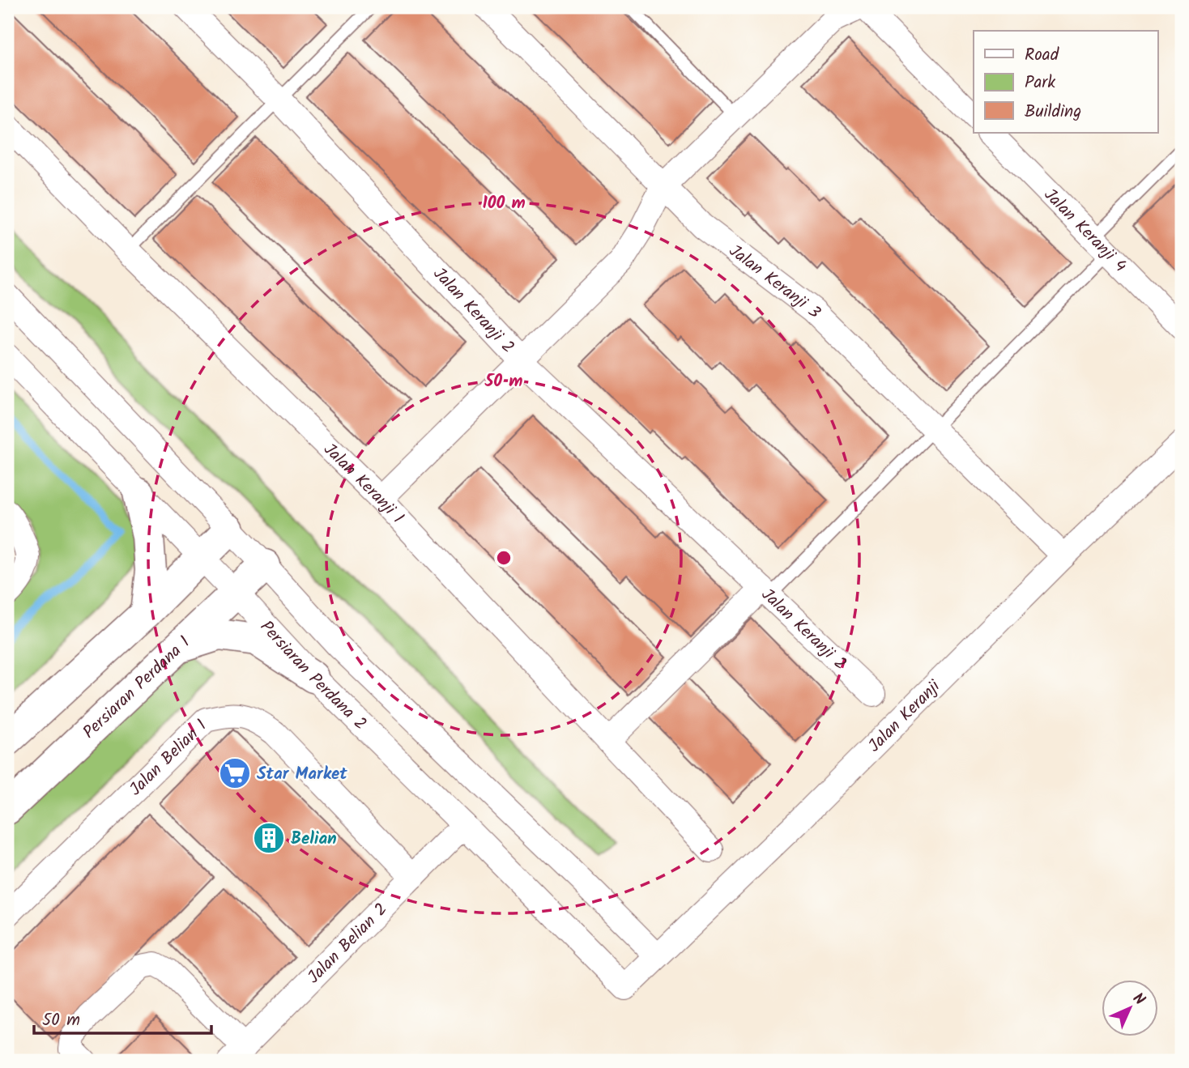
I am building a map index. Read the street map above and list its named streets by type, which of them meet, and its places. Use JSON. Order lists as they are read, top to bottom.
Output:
{
  "streets": {
    "street": [
      "Jalan Keranji 4",
      "Jalan Keranji 3",
      "Jalan Keranji 2",
      "Jalan Keranji 1",
      "Persiaran Perdana 2",
      "Persiaran Perdana 1",
      "Jalan Keranji",
      "Jalan Belian 1",
      "Jalan Belian 2"
    ]
  },
  "crossings": [
    ["Jalan Keranji 3", "Jalan Keranji"],
    ["Persiaran Perdana 2", "Persiaran Perdana 1"],
    ["Persiaran Perdana 2", "Jalan Keranji"],
    ["Persiaran Perdana 2", "Jalan Belian 2"],
    ["Jalan Belian 1", "Jalan Belian 2"]
  ],
  "places": {
    "supermarket": ["Star Market"],
    "building": ["Belian"]
  },
  "legend": ["Road", "Park", "Building"],
  "scale_bar": "50 m",
  "north": "top right",
  "rings": ["100 m", "50 m"]
}
